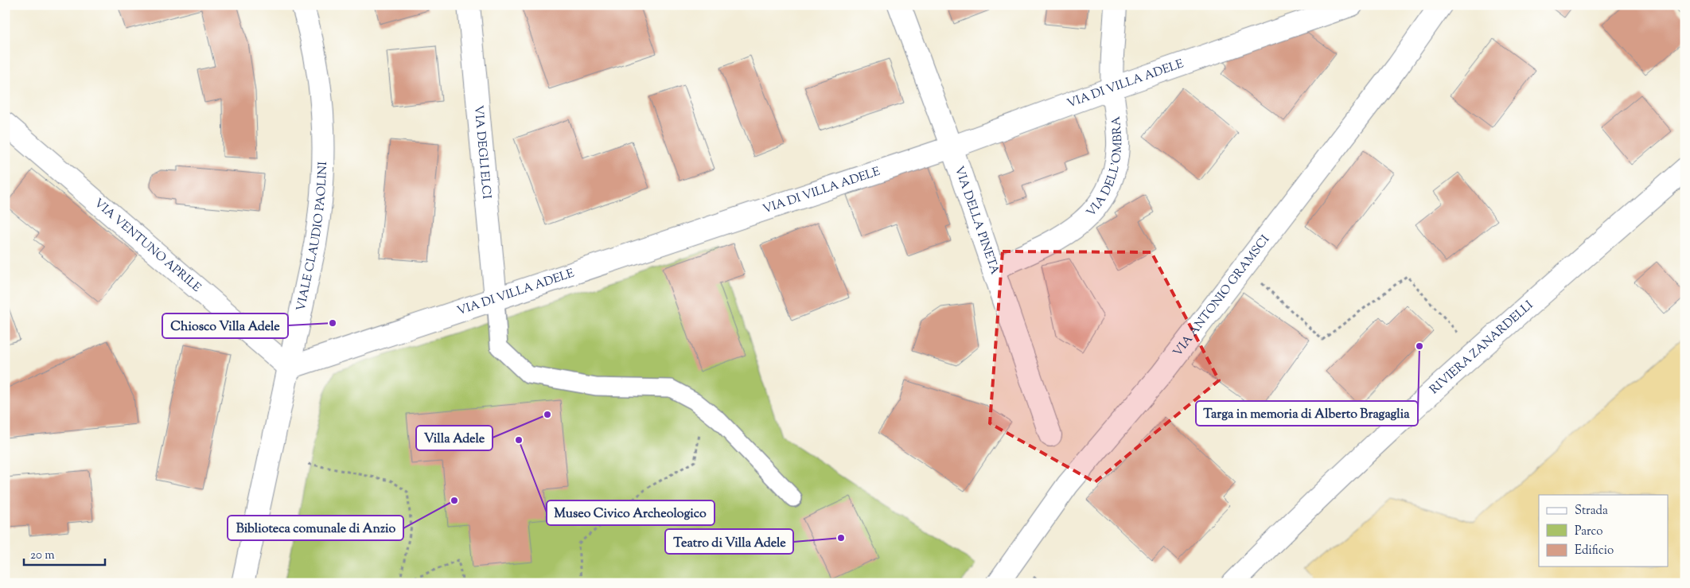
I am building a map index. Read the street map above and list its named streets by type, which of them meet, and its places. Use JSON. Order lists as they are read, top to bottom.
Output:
{
  "streets": {
    "street": [
      "VIA DI VILLA ADELE",
      "VIA DEGLI ELCI",
      "VIA DELL'OMBRA",
      "VIA DELLA PINETA",
      "VIALE CLAUDIO PAOLINI",
      "VIA VENTUNO APRILE",
      "VIA ANTONIO GRAMSCI",
      "RIVIERA ZANARDELLI"
    ]
  },
  "crossings": [
    ["VIA DI VILLA ADELE", "VIA DEGLI ELCI"],
    ["VIA DI VILLA ADELE", "VIA DELL'OMBRA"],
    ["VIA DI VILLA ADELE", "VIA DELLA PINETA"],
    ["VIA DI VILLA ADELE", "VIALE CLAUDIO PAOLINI"],
    ["VIA DI VILLA ADELE", "VIA VENTUNO APRILE"],
    ["VIA DELL'OMBRA", "VIA DELLA PINETA"],
    ["VIALE CLAUDIO PAOLINI", "VIA VENTUNO APRILE"]
  ],
  "places": [
    "Chiosco Villa Adele",
    "Targa in memoria di Alberto Bragaglia",
    "Villa Adele",
    "Museo Civico Archeologico",
    "Biblioteca comunale di Anzio",
    "Teatro di Villa Adele"
  ],
  "legend": ["Strada", "Parco", "Edificio"],
  "scale_bar": "20 m"
}
